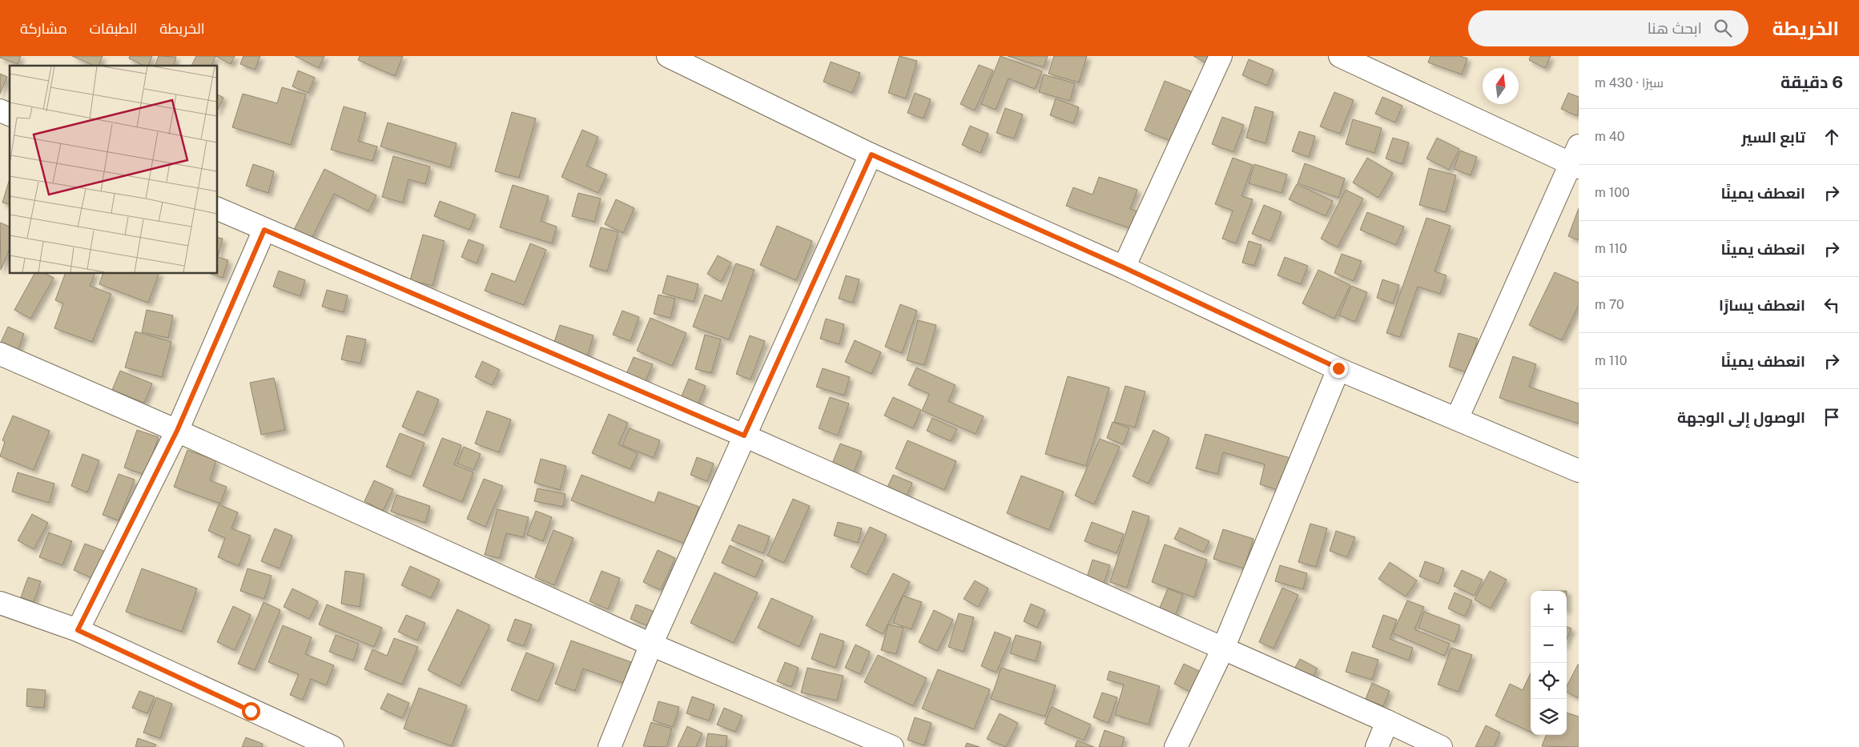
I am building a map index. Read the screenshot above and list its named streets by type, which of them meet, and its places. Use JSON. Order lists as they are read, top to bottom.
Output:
{
  "north": "top",
  "page": {
    "header": "الخريطة",
    "search": "ابحث هنا",
    "nav": ["الخريطة", "الطبقات", "مشاركة"],
    "heading": ["6 دقيقة", "سيرًا · 430 m"],
    "list": [
      ["تابع السير", "40 m"],
      ["انعطف يمينًا", "100 m"],
      ["انعطف يمينًا", "110 m"],
      ["انعطف يسارًا", "70 m"],
      ["انعطف يمينًا", "110 m"],
      "الوصول إلى الوجهة"
    ],
    "map_buttons": ["+", "−"]
  }
}
